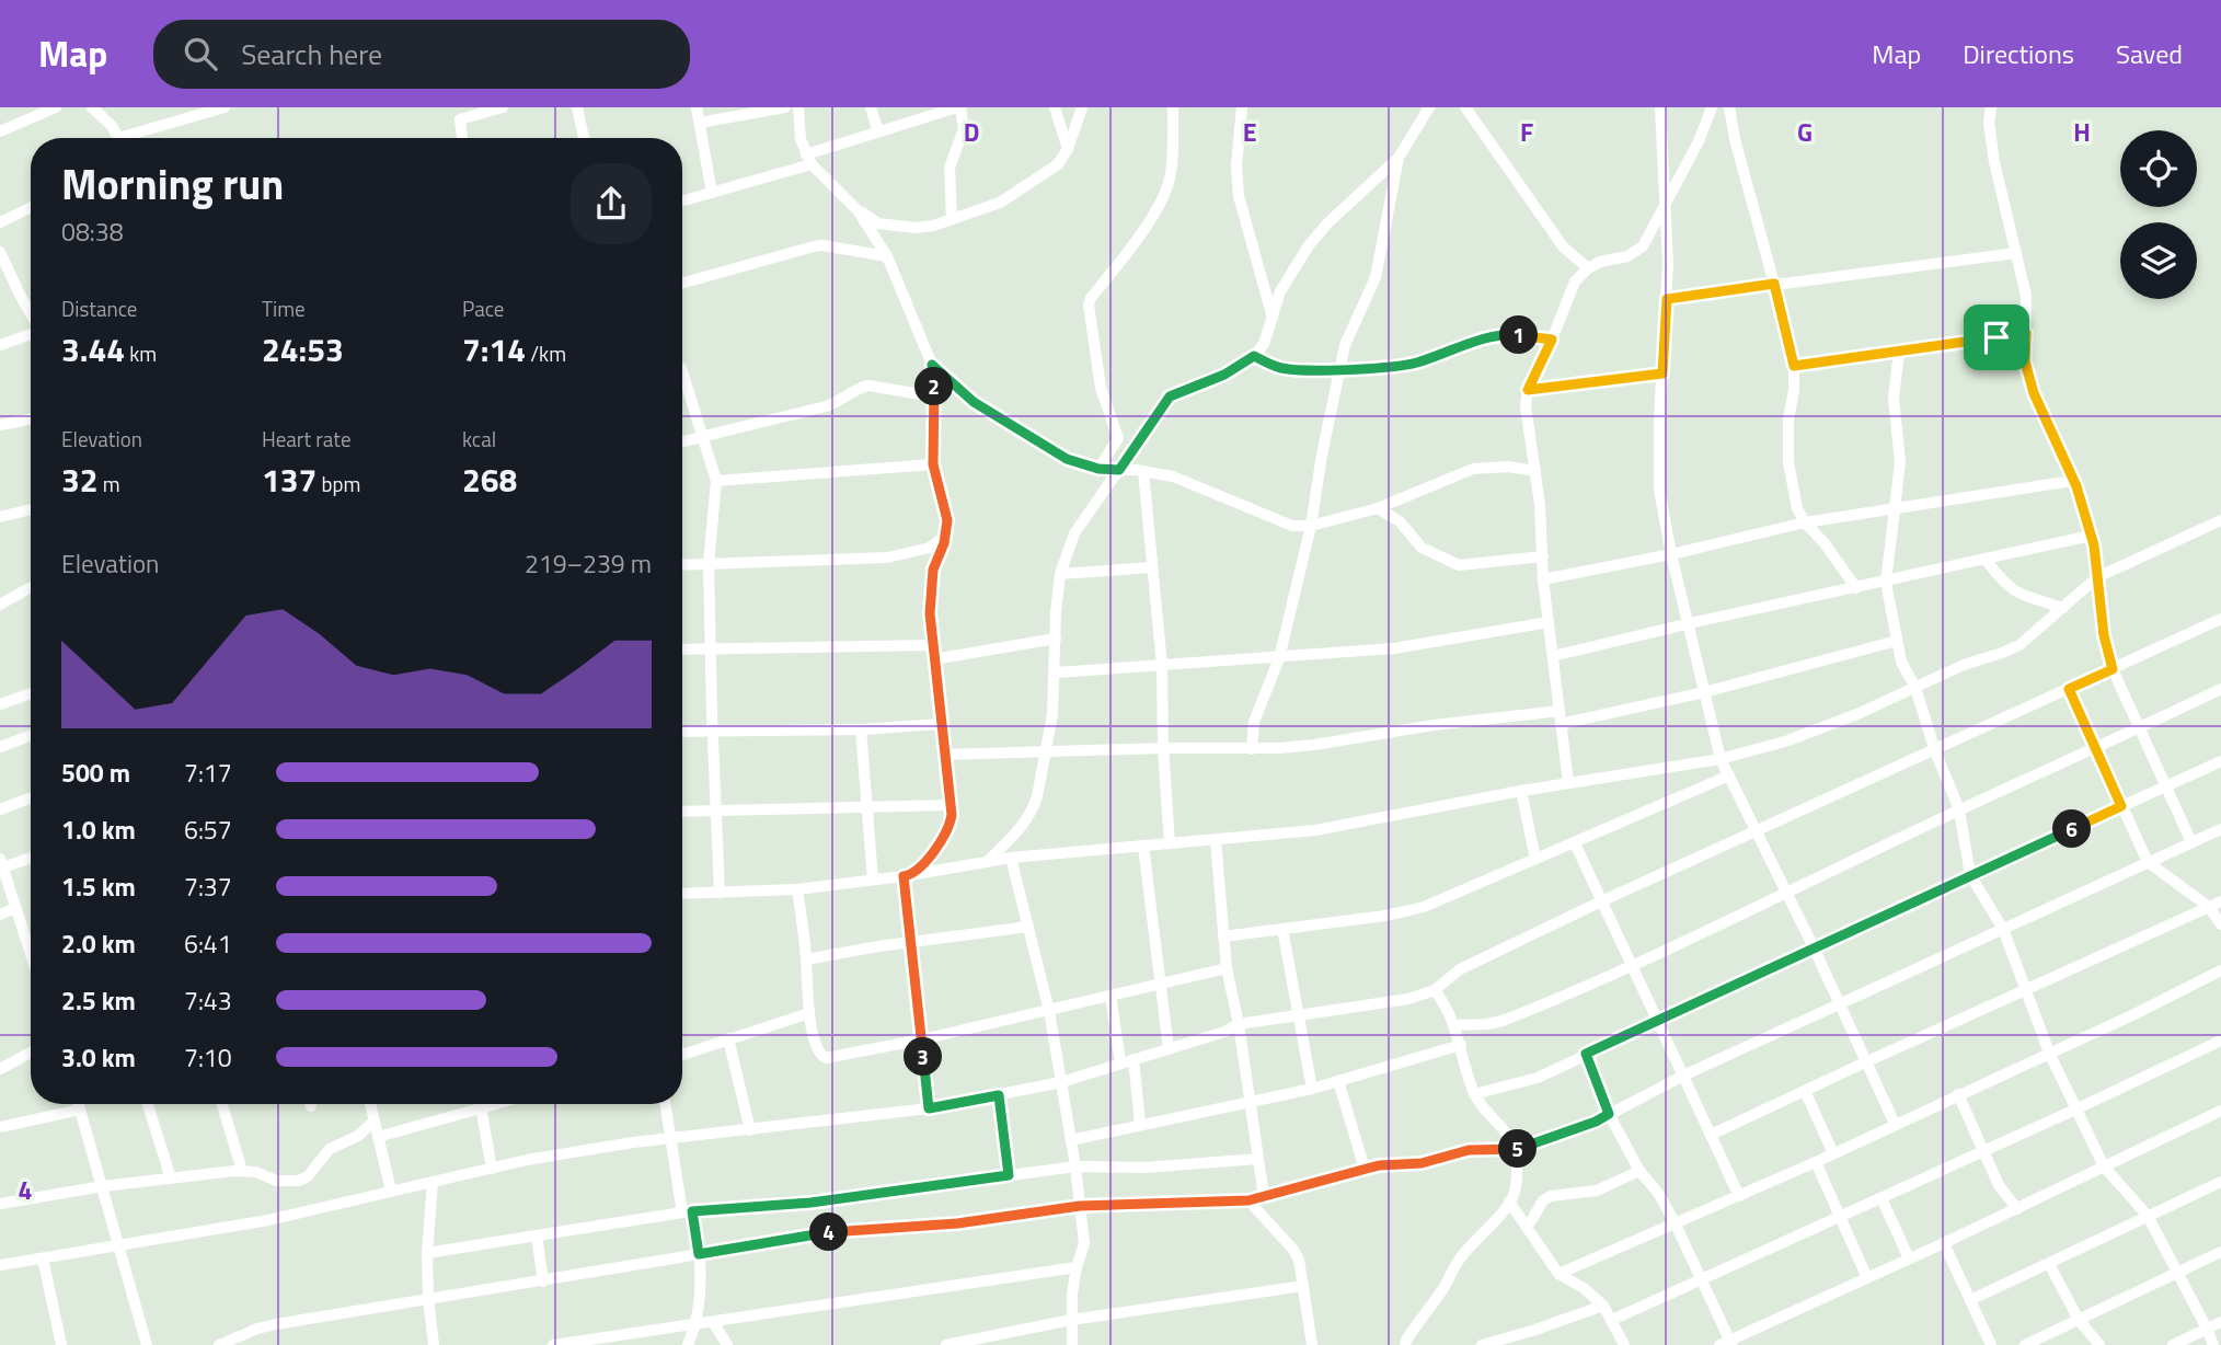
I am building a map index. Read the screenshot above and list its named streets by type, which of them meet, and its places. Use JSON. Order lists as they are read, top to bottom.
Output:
{
  "page": {
    "header": "Map",
    "search": "Search here",
    "nav": ["Map", "Directions", "Saved"],
    "heading": ["Morning run", "08:38"],
    "stats": [
      ["Distance", "3.44 km"],
      ["Time", "24:53"],
      ["Pace", "7:14 /km"],
      ["Elevation", "32 m"],
      ["Heart rate", "137 bpm"],
      ["kcal", "268"]
    ],
    "pins": [
      "1",
      "2",
      "6",
      "3",
      "5",
      "4"
    ],
    "chart": ["Elevation", "219–239 m"],
    "list": [
      {
        "name": "500 m",
        "note": "7:17"
      },
      {
        "name": "1.0 km",
        "note": "6:57"
      },
      {
        "name": "1.5 km",
        "note": "7:37"
      },
      {
        "name": "2.0 km",
        "note": "6:41"
      },
      {
        "name": "2.5 km",
        "note": "7:43"
      },
      {
        "name": "3.0 km",
        "note": "7:10"
      }
    ]
  },
  "grid": {
    "columns": [
      "D",
      "E",
      "F",
      "G",
      "H"
    ],
    "rows": ["4"]
  }
}
